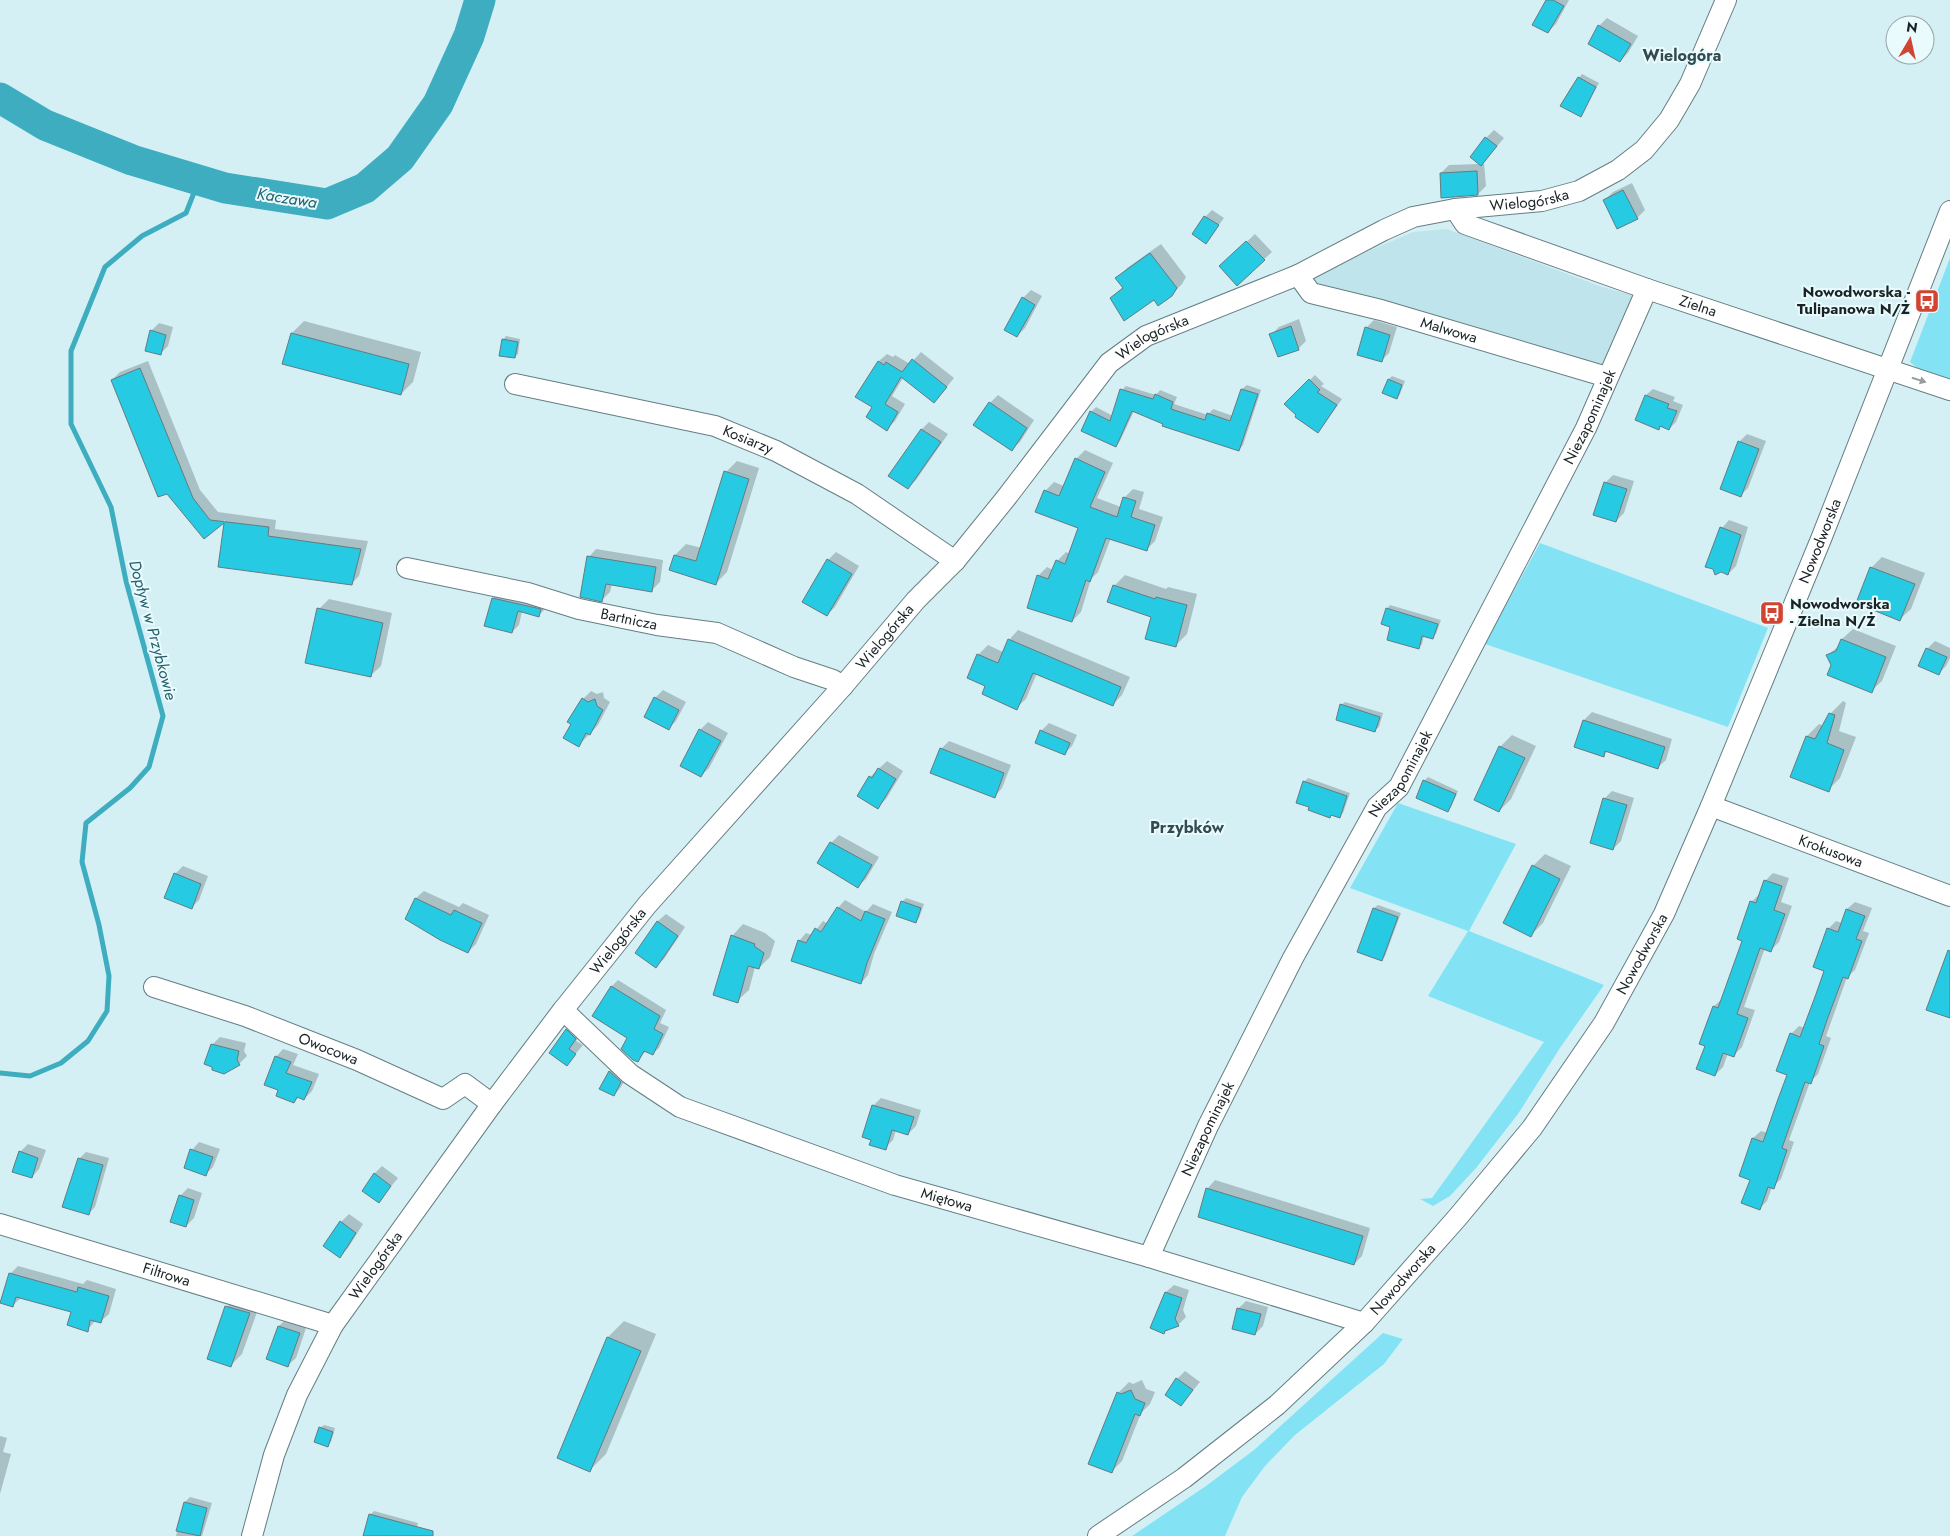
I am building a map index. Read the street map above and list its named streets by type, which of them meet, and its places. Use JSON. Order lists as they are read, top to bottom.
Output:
{
  "streets": {
    "street": [
      "Wielogórska",
      "Zielna",
      "Malwowa",
      "Niezapominajek",
      "Kosiarzy",
      "Nowodworska",
      "Bartnicza",
      "Krokusowa",
      "Owocowa",
      "Miętowa",
      "Filtrowa"
    ]
  },
  "crossings": [
    ["Wielogórska", "Zielna"],
    ["Wielogórska", "Malwowa"],
    ["Wielogórska", "Kosiarzy"],
    ["Wielogórska", "Bartnicza"],
    ["Wielogórska", "Owocowa"],
    ["Wielogórska", "Miętowa"],
    ["Wielogórska", "Filtrowa"],
    ["Zielna", "Niezapominajek"],
    ["Zielna", "Nowodworska"],
    ["Malwowa", "Niezapominajek"],
    ["Niezapominajek", "Miętowa"],
    ["Nowodworska", "Krokusowa"],
    ["Nowodworska", "Miętowa"]
  ],
  "districts": ["Wielogóra", "Przybków"],
  "water": ["Kaczawa", "Dopływ w Przybkowie"],
  "places": {
    "bus stop": ["Nowodworska - Tulipanowa N/Ż", "Nowodworska - Zielna N/Ż"]
  },
  "north": "top"
}
